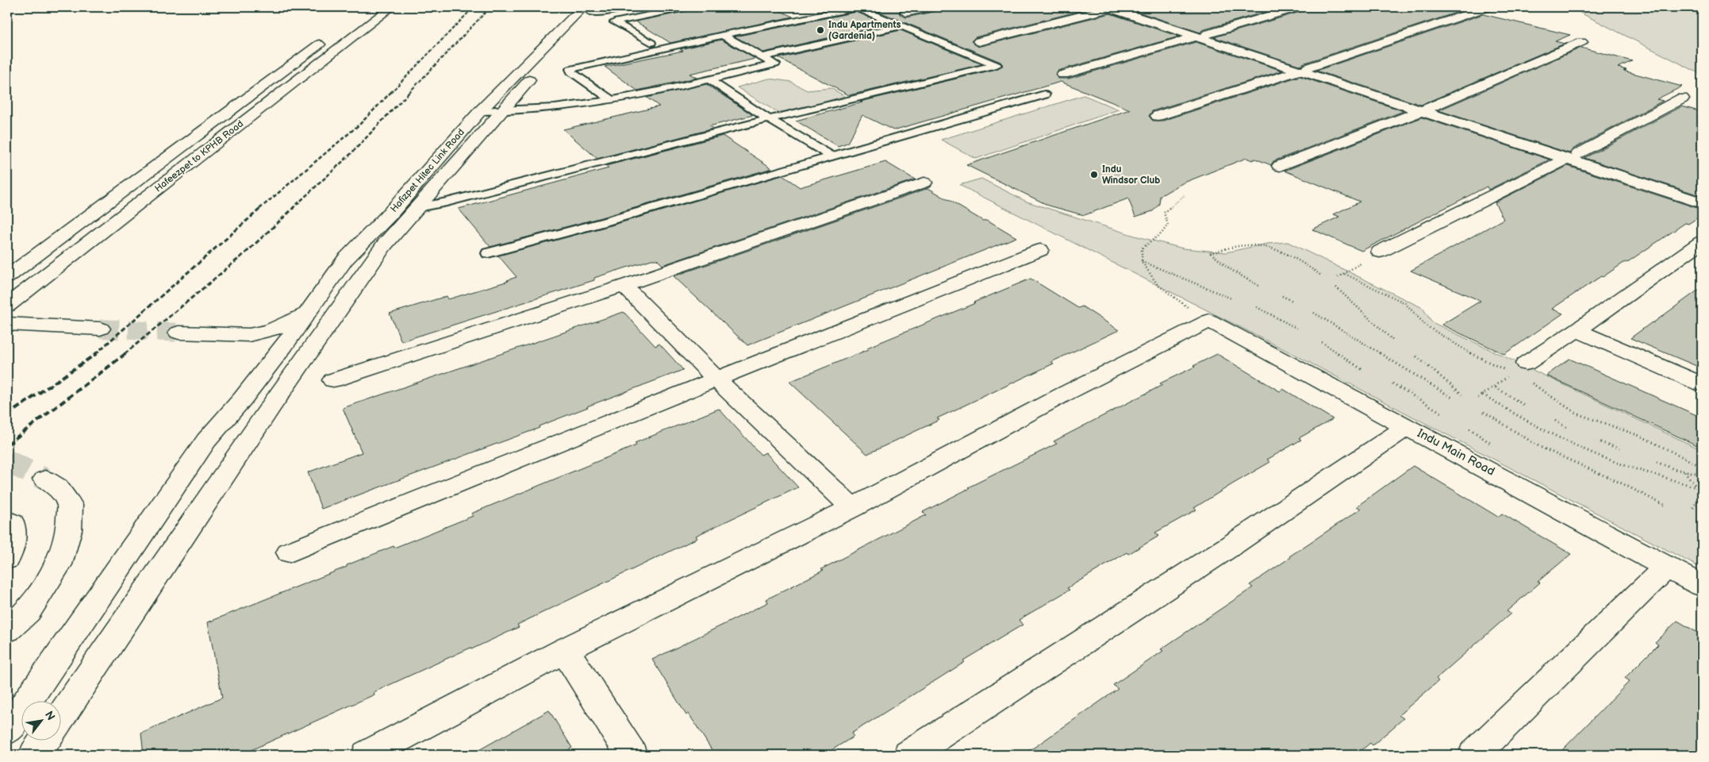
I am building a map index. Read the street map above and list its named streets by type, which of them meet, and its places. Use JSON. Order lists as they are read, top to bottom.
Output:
{
  "streets": {
    "street": ["Hafeezpet to KPHB Road", "Hafizpet Hitec Link Road", "Indu Main Road"]
  },
  "places": ["Indu Apartments (Gardenia)", "Indu Windsor Club"],
  "north": "top right"
}
